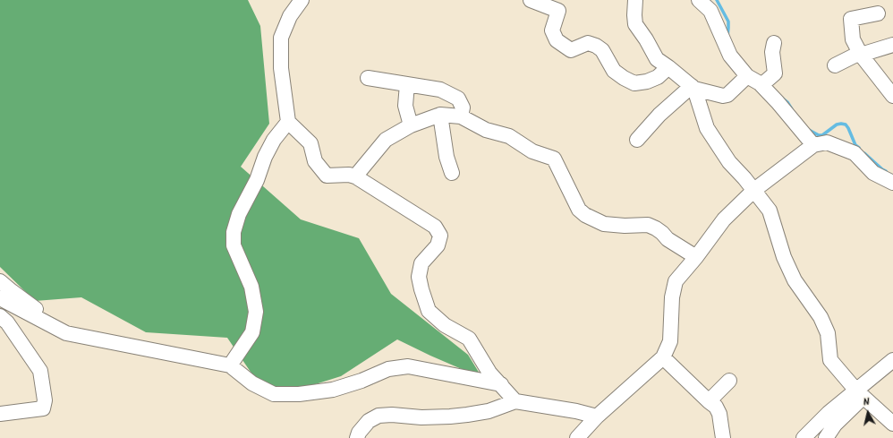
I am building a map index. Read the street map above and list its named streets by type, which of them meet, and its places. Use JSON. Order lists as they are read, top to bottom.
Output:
{
  "north": "top"
}
